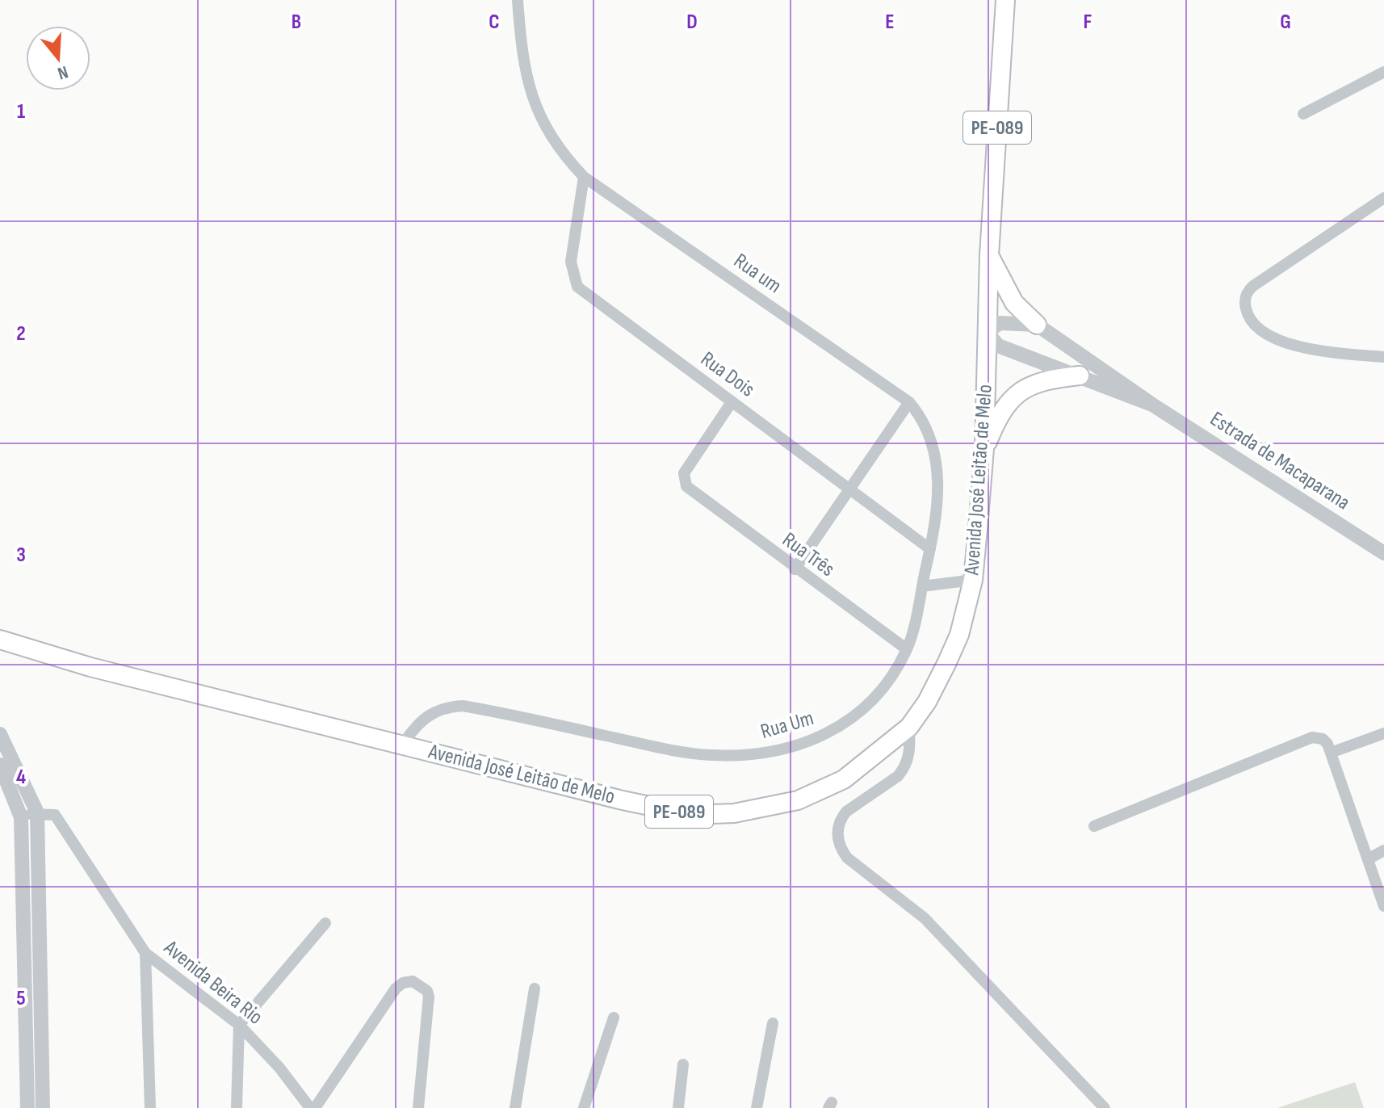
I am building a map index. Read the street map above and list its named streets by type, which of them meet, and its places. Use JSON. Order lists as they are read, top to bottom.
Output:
{
  "streets": {
    "main road": ["PE-089", "Avenida José Leitão de Melo"],
    "street": [
      "Rua um",
      "Rua Dois",
      "Estrada de Macaparana",
      "Rua Três",
      "Rua Um",
      "Avenida Beira Rio"
    ]
  },
  "crossings": [
    ["Rua um", "Rua Dois"],
    ["Rua um", "Rua Um"],
    ["Rua Dois", "Rua Três"],
    ["Rua Dois", "Rua Um"],
    ["Estrada de Macaparana", "Avenida José Leitão de Melo"],
    ["Avenida José Leitão de Melo", "Rua Um"],
    ["Rua Três", "Rua Um"]
  ],
  "north": "bottom",
  "grid": {
    "columns": [
      "B",
      "C",
      "D",
      "E",
      "F",
      "G"
    ],
    "rows": [
      "1",
      "2",
      "3",
      "4",
      "5"
    ]
  }
}
